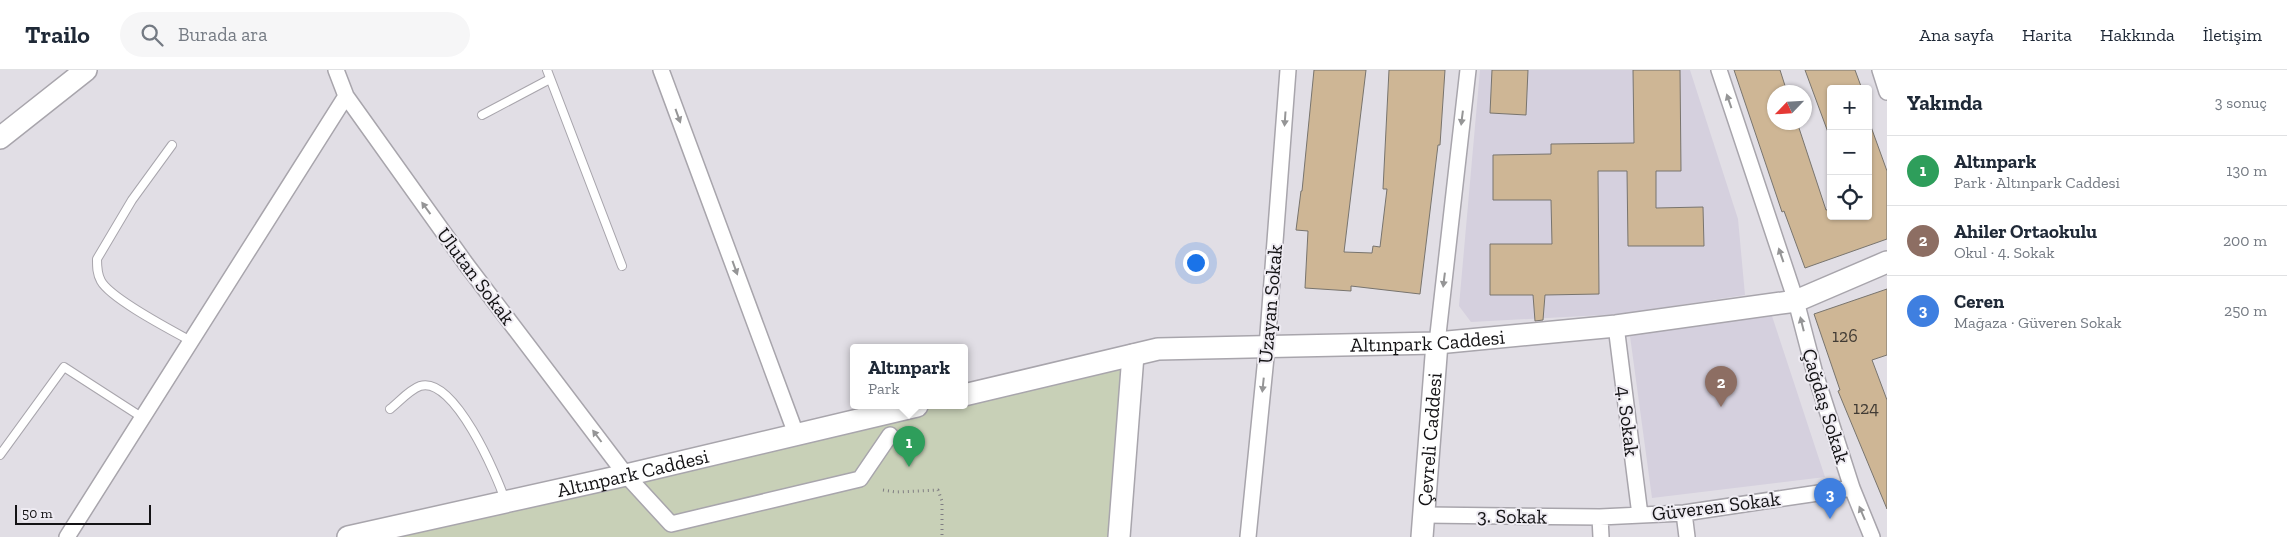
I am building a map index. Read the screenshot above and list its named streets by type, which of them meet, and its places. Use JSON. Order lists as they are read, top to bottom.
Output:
{
  "streets": {
    "street": [
      "Ulutan Sokak",
      "Uzayan Sokak",
      "Altınpark Caddesi",
      "Çağdaş Sokak",
      "4. Sokak",
      "Çevreli Caddesi",
      "Güveren Sokak",
      "3. Sokak"
    ]
  },
  "crossings": [
    ["Ulutan Sokak", "Altınpark Caddesi"],
    ["Uzayan Sokak", "Altınpark Caddesi"],
    ["Altınpark Caddesi", "Çağdaş Sokak"],
    ["Altınpark Caddesi", "4. Sokak"],
    ["Altınpark Caddesi", "Çevreli Caddesi"],
    ["Çağdaş Sokak", "Güveren Sokak"],
    ["4. Sokak", "Güveren Sokak"],
    ["Çevreli Caddesi", "3. Sokak"],
    ["Güveren Sokak", "3. Sokak"]
  ],
  "one_way": ["Ulutan Sokak", "Çağdaş Sokak"],
  "house_numbers": ["126", "124"],
  "scale_bar": "50 m",
  "north": "bottom left",
  "page": {
    "header": "Trailo",
    "search": "Burada ara",
    "nav": [
      "Ana sayfa",
      "Harita",
      "Hakkında",
      "İletişim"
    ],
    "heading": ["Yakında", "3 sonuç"],
    "map_buttons": ["+", "−"],
    "list": [
      {
        "mark": "1",
        "name": "Altınpark",
        "note": "Park · Altınpark Caddesi",
        "value": "130 m"
      },
      {
        "mark": "2",
        "name": "Ahiler Ortaokulu",
        "note": "Okul · 4. Sokak",
        "value": "200 m"
      },
      {
        "mark": "3",
        "name": "Ceren",
        "note": "Mağaza · Güveren Sokak",
        "value": "250 m"
      }
    ],
    "popup": ["Altınpark", "Park"],
    "pins": ["2", "1", "3"],
    "scale": "50 m"
  }
}
